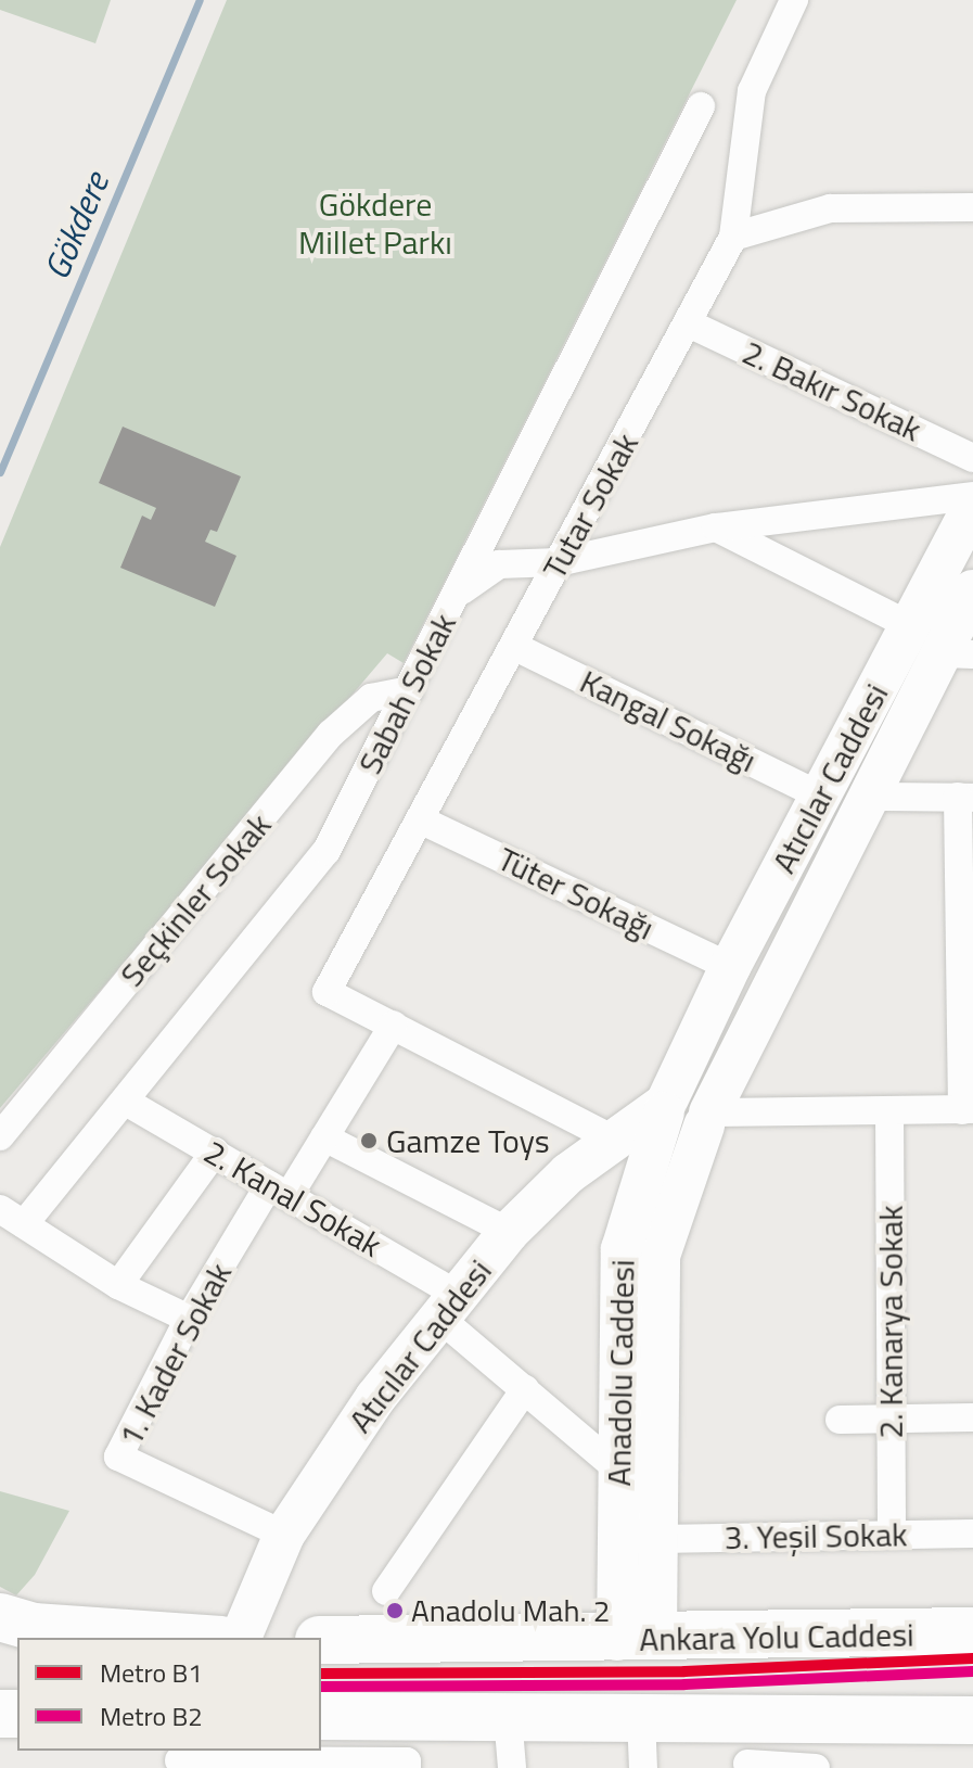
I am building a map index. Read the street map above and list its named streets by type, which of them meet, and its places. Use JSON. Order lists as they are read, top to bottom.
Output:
{
  "streets": {
    "highway": ["Ankara Yolu Caddesi"],
    "main road": ["Atıcılar Caddesi", "Anadolu Caddesi"],
    "street": [
      "2. Bakır Sokak",
      "Tutar Sokak",
      "Sabah Sokak",
      "Kangal Sokağı",
      "Tüter Sokağı",
      "Seçkinler Sokak",
      "2. Kanal Sokak",
      "2. Kanarya Sokak",
      "1. Kader Sokak",
      "3. Yeşil Sokak"
    ]
  },
  "crossings": [
    ["2. Bakır Sokak", "Tutar Sokak"],
    ["Tutar Sokak", "Kangal Sokağı"],
    ["Tutar Sokak", "Tüter Sokağı"],
    ["Tutar Sokak", "1. Kader Sokak"],
    ["Sabah Sokak", "Seçkinler Sokak"],
    ["Sabah Sokak", "2. Kanal Sokak"],
    ["Kangal Sokağı", "Atıcılar Caddesi"],
    ["Atıcılar Caddesi", "Tüter Sokağı"],
    ["Atıcılar Caddesi", "2. Kanal Sokak"],
    ["Atıcılar Caddesi", "1. Kader Sokak"],
    ["Atıcılar Caddesi", "Anadolu Caddesi"],
    ["2. Kanal Sokak", "1. Kader Sokak"],
    ["2. Kanal Sokak", "Anadolu Caddesi"],
    ["2. Kanarya Sokak", "3. Yeşil Sokak"],
    ["Anadolu Caddesi", "3. Yeşil Sokak"],
    ["Anadolu Caddesi", "Ankara Yolu Caddesi"]
  ],
  "water": ["Gökdere"],
  "parks": ["Gökdere Millet Parkı"],
  "places": ["Gamze Toys", "Anadolu Mah. 2"],
  "lines": ["metro line B1", "metro line B2"],
  "legend": ["Metro B1", "Metro B2"]
}
